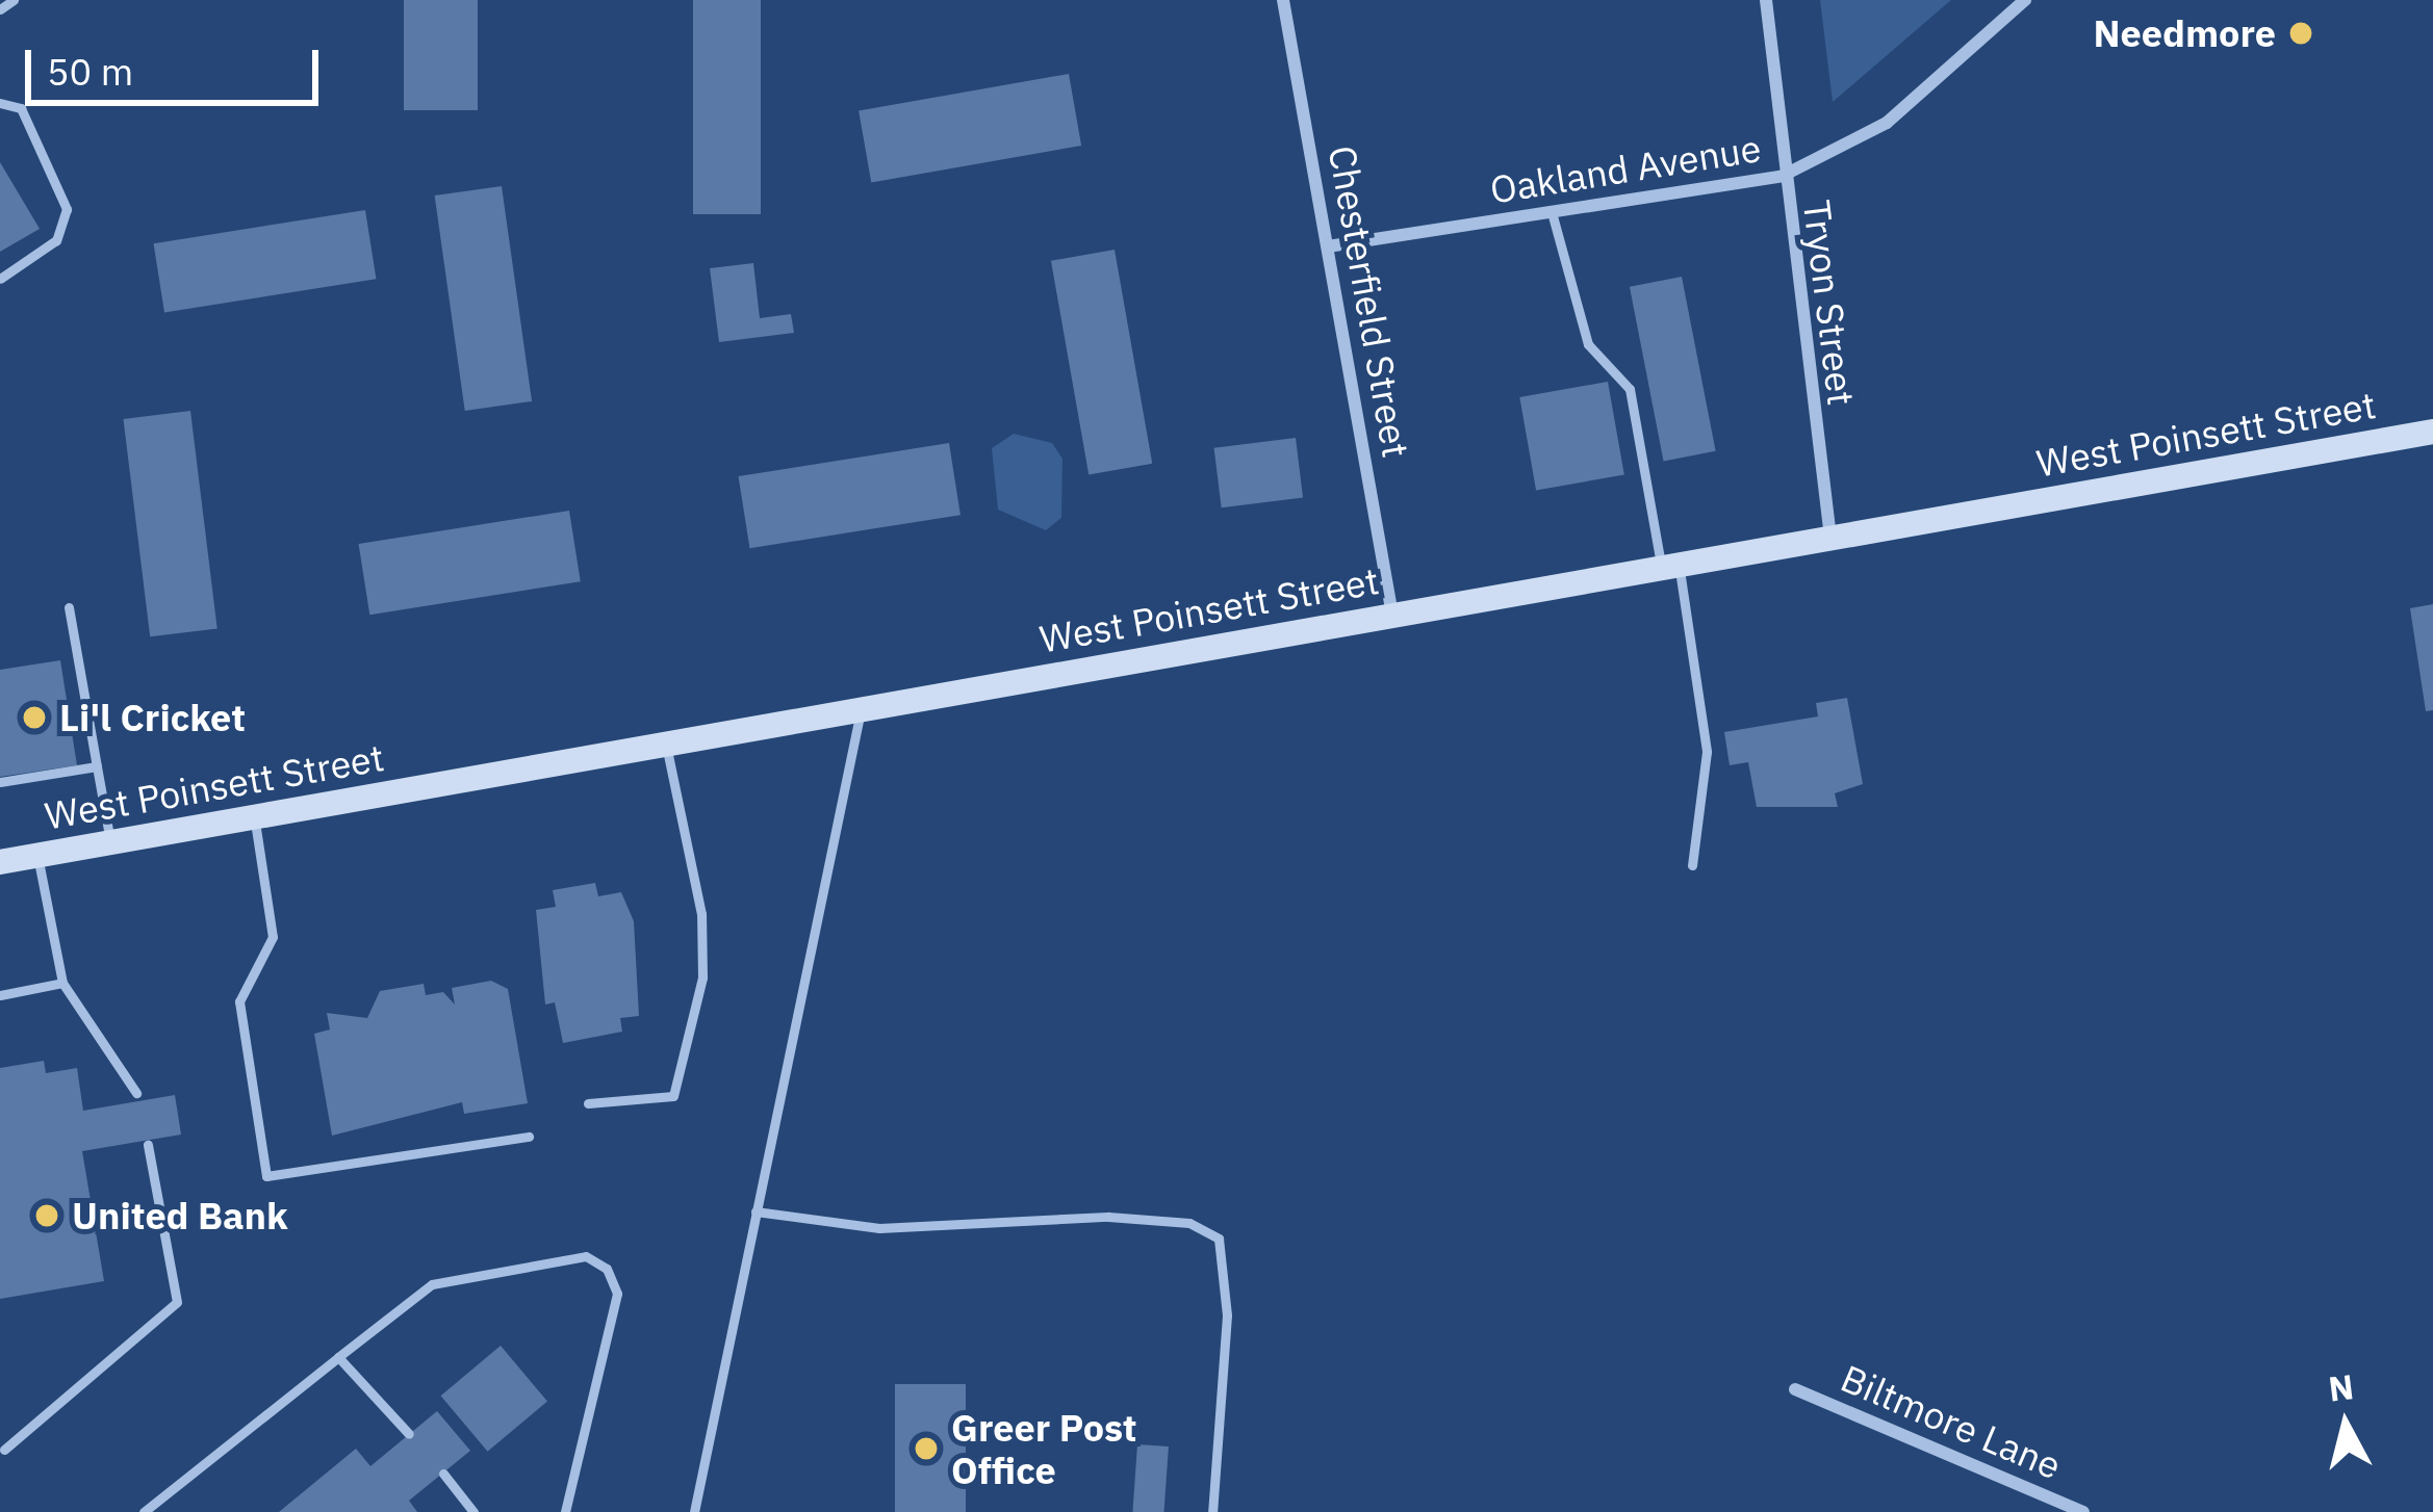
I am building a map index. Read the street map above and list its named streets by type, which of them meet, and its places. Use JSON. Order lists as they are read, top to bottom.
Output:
{
  "streets": {
    "main road": ["West Poinsett Street"],
    "street": [
      "Oakland Avenue",
      "Chesterfield Street",
      "Tryon Street",
      "Biltmore Lane"
    ]
  },
  "crossings": [
    ["Oakland Avenue", "Chesterfield Street"],
    ["Oakland Avenue", "Tryon Street"],
    ["Chesterfield Street", "West Poinsett Street"],
    ["Tryon Street", "West Poinsett Street"]
  ],
  "places": [
    "Needmore",
    "Li'l Cricket",
    "United Bank",
    "Greer Post Office"
  ],
  "scale_bar": "50 m",
  "north": "top"
}
